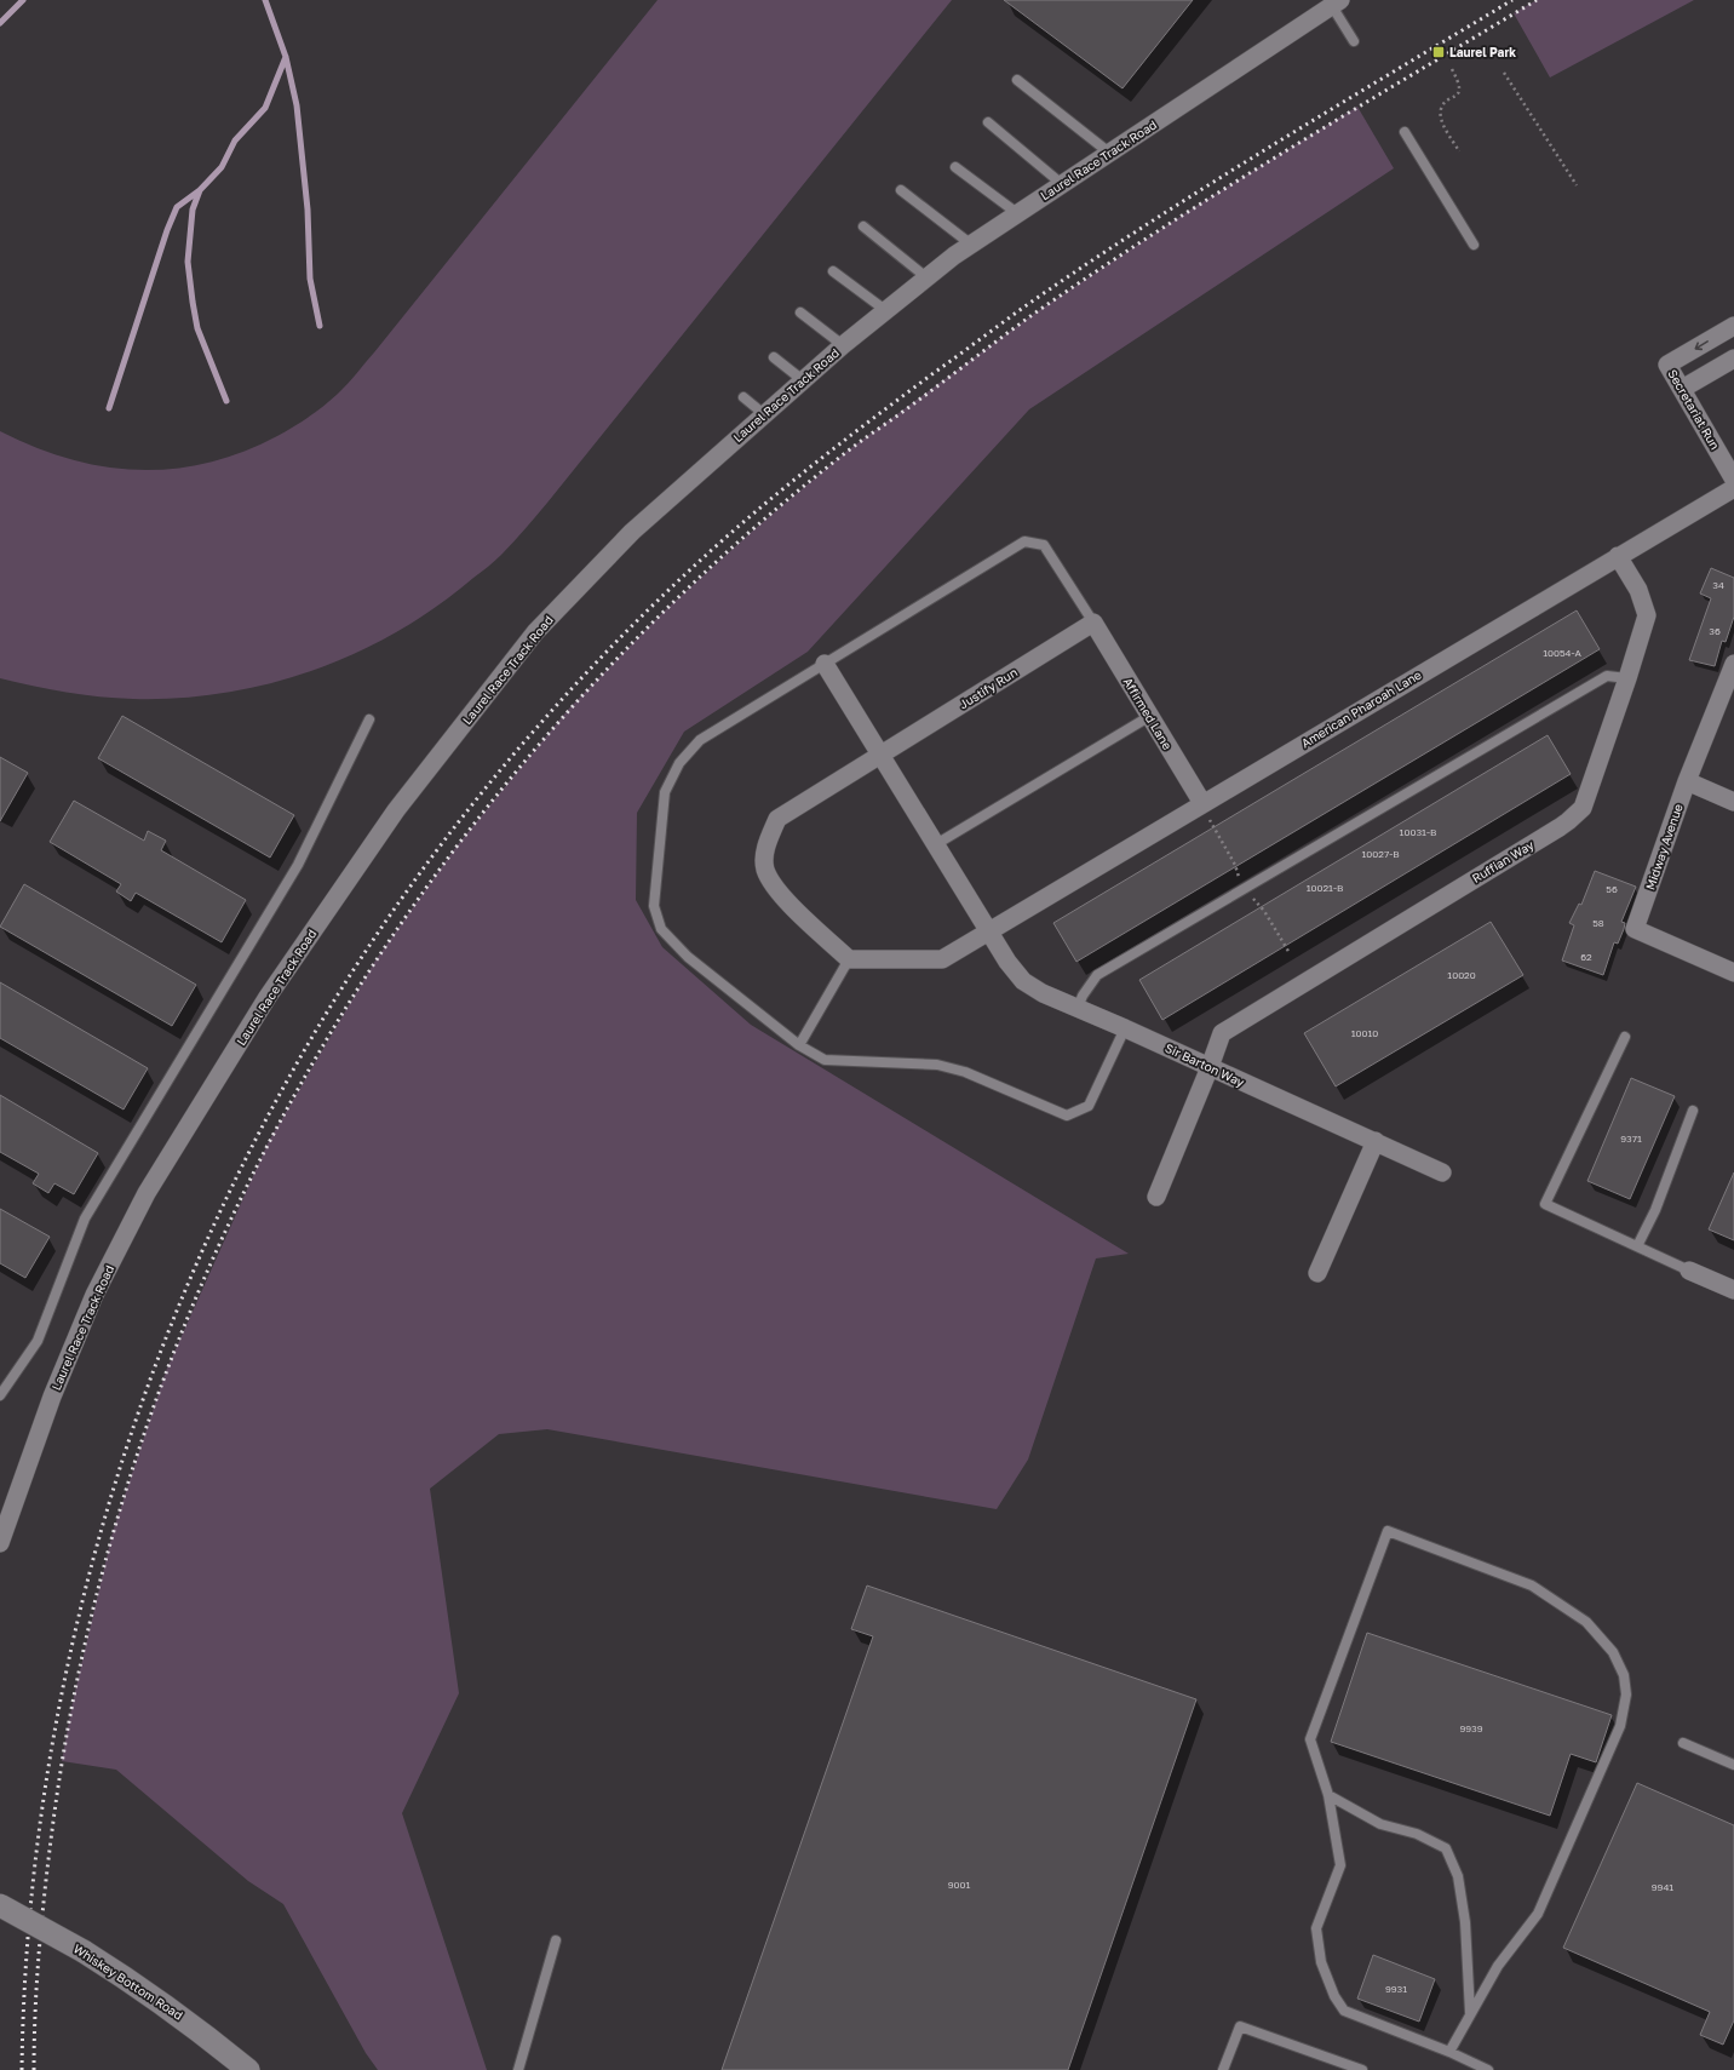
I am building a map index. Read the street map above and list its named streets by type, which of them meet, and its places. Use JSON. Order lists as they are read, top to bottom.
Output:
{
  "streets": {
    "street": [
      "Laurel Race Track Road",
      "Secretariat Run",
      "Justify Run",
      "American Pharoah Lane",
      "Affirmed Lane",
      "Midway Avenue",
      "Ruffian Way",
      "Sir Barton Way",
      "Whiskey Bottom Road"
    ]
  },
  "crossings": [
    ["Justify Run", "American Pharoah Lane"],
    ["Justify Run", "Affirmed Lane"],
    ["Justify Run", "Sir Barton Way"],
    ["American Pharoah Lane", "Affirmed Lane"],
    ["American Pharoah Lane", "Ruffian Way"],
    ["American Pharoah Lane", "Sir Barton Way"],
    ["Ruffian Way", "Sir Barton Way"]
  ],
  "places": {
    "transit": ["Laurel Park"]
  },
  "house_numbers": [
    "34",
    "36",
    "10054-A",
    "10031-B",
    "10027-B",
    "10021-B",
    "56",
    "58",
    "62",
    "10020",
    "10010",
    "9371",
    "9939",
    "9001",
    "9941",
    "9931"
  ]
}
